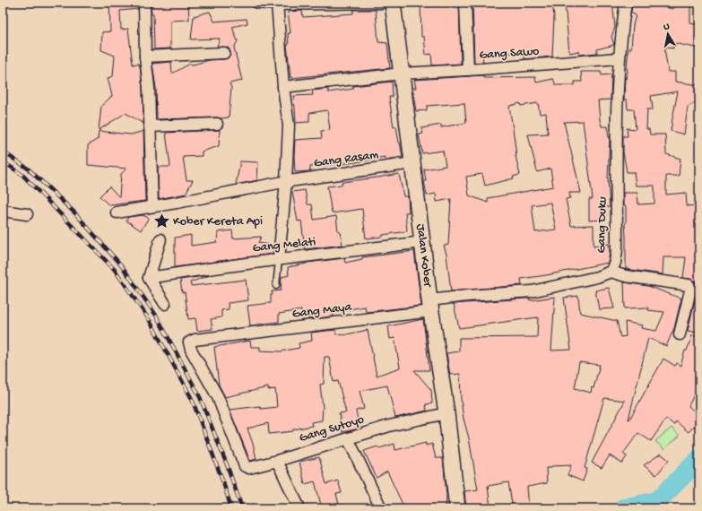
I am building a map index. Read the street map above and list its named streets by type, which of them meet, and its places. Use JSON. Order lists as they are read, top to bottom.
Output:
{
  "streets": {
    "street": [
      "Gang Sawo",
      "Gang Rasam",
      "Gang Duku",
      "Gang Melati",
      "Jalan Kober",
      "Gang Maya",
      "Gang Sutoyo"
    ]
  },
  "crossings": [
    ["Gang Sawo", "Gang Duku"],
    ["Gang Sawo", "Jalan Kober"],
    ["Gang Rasam", "Jalan Kober"],
    ["Gang Duku", "Jalan Kober"],
    ["Gang Duku", "Gang Maya"],
    ["Gang Melati", "Jalan Kober"],
    ["Jalan Kober", "Gang Maya"],
    ["Jalan Kober", "Gang Sutoyo"],
    ["Gang Maya", "Gang Sutoyo"]
  ],
  "places": {
    "place": ["Kober Kereta Api"]
  },
  "north": "top"
}
